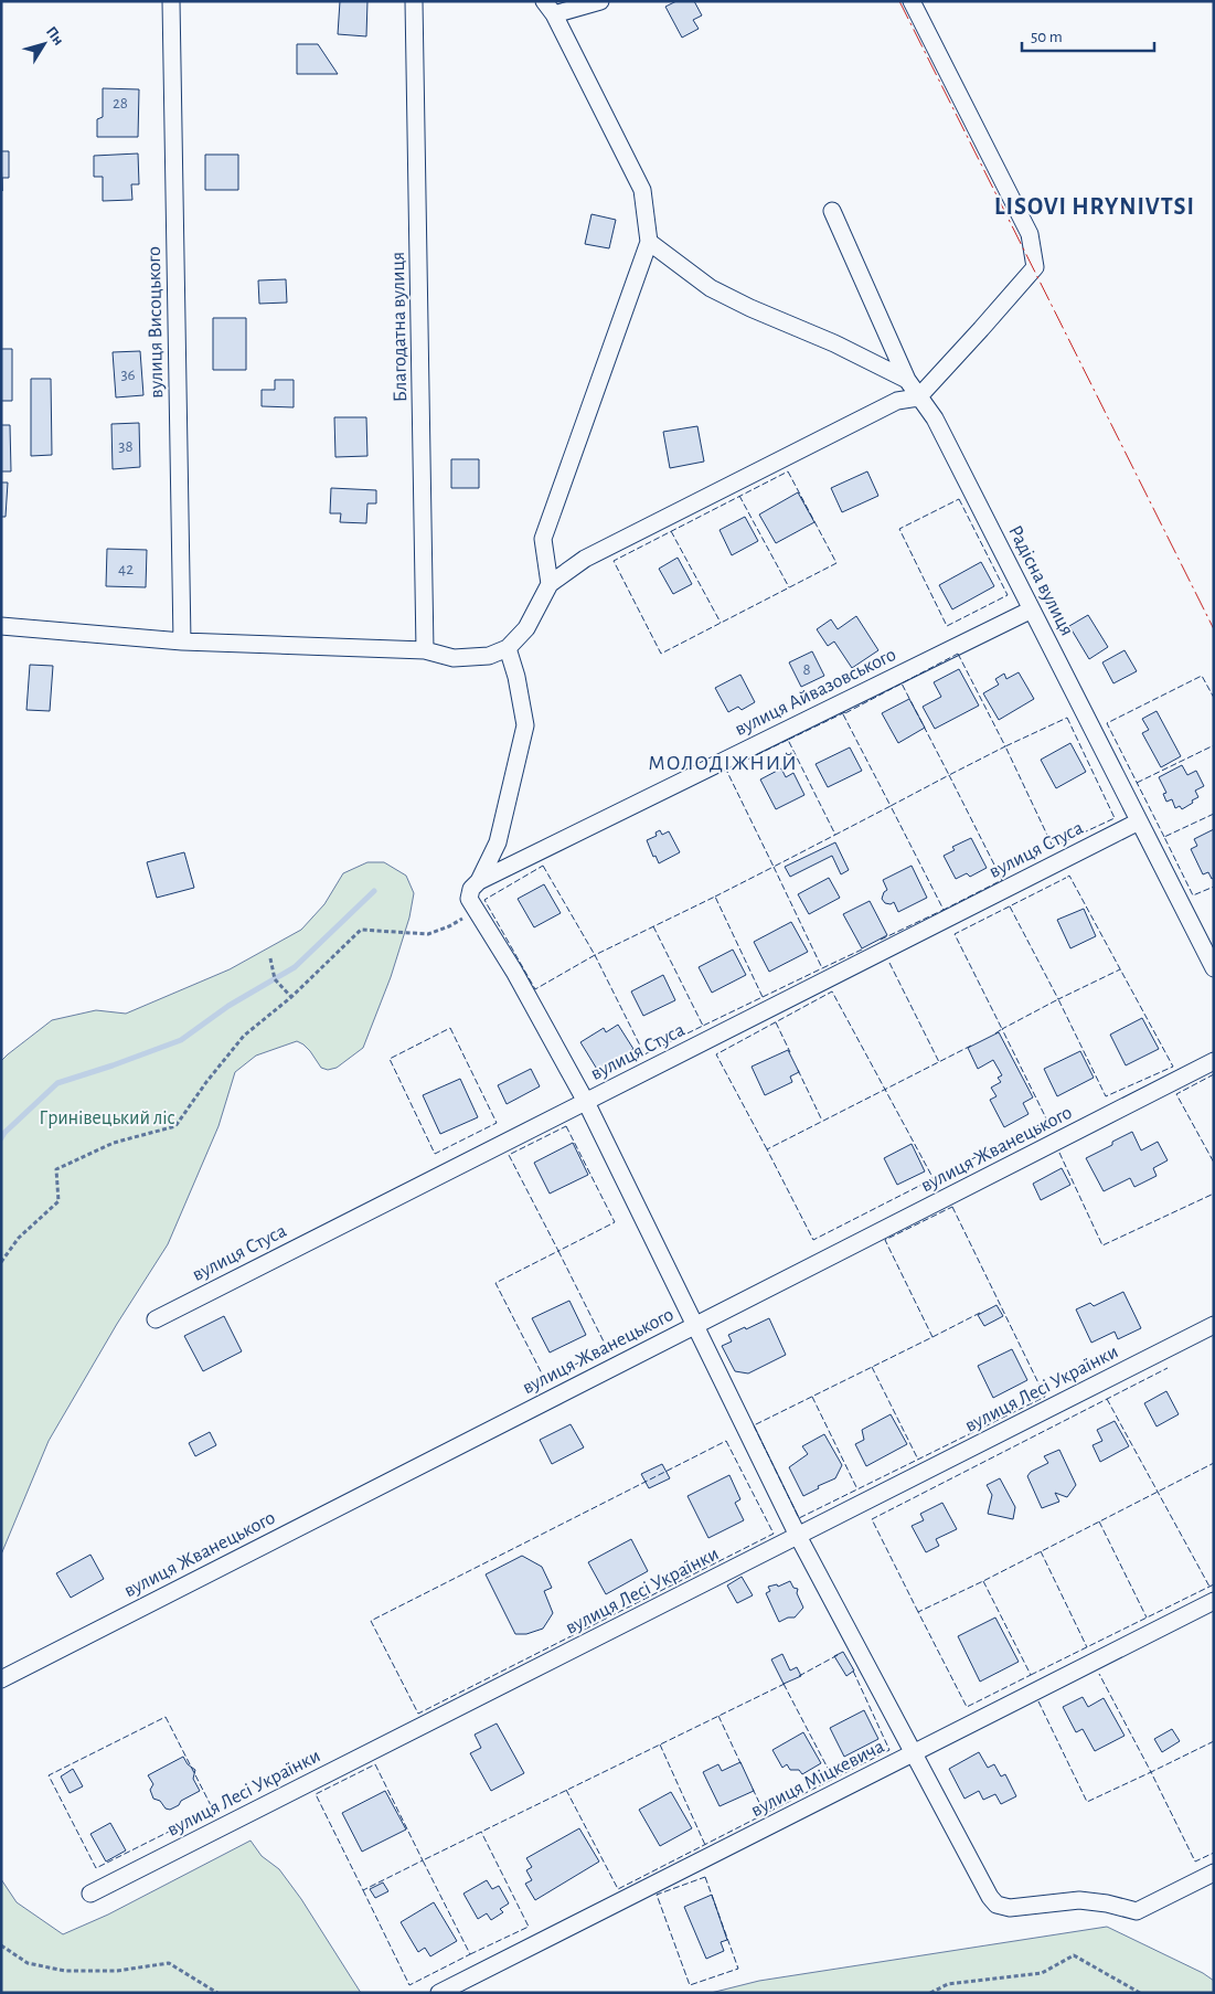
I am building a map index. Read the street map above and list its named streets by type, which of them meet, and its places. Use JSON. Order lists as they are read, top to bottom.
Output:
{
  "streets": {
    "street": [
      "вулиця Висоцького",
      "Благодатна вулиця",
      "Радісна вулиця",
      "вулиця Айвазовського",
      "вулиця Стуса",
      "вулиця Жванецького",
      "вулиця Лесі Українки",
      "вулиця Міцкевича"
    ]
  },
  "crossings": [
    ["Радісна вулиця", "вулиця Айвазовського"],
    ["Радісна вулиця", "вулиця Стуса"]
  ],
  "districts": ["LISOVI HRYNIVTSI", "МОЛОДІЖНИЙ"],
  "parks": ["Гринівецький ліс"],
  "house_numbers": [
    "28",
    "36",
    "38",
    "42",
    "8"
  ],
  "scale_bar": "50 m",
  "north": "top right"
}
